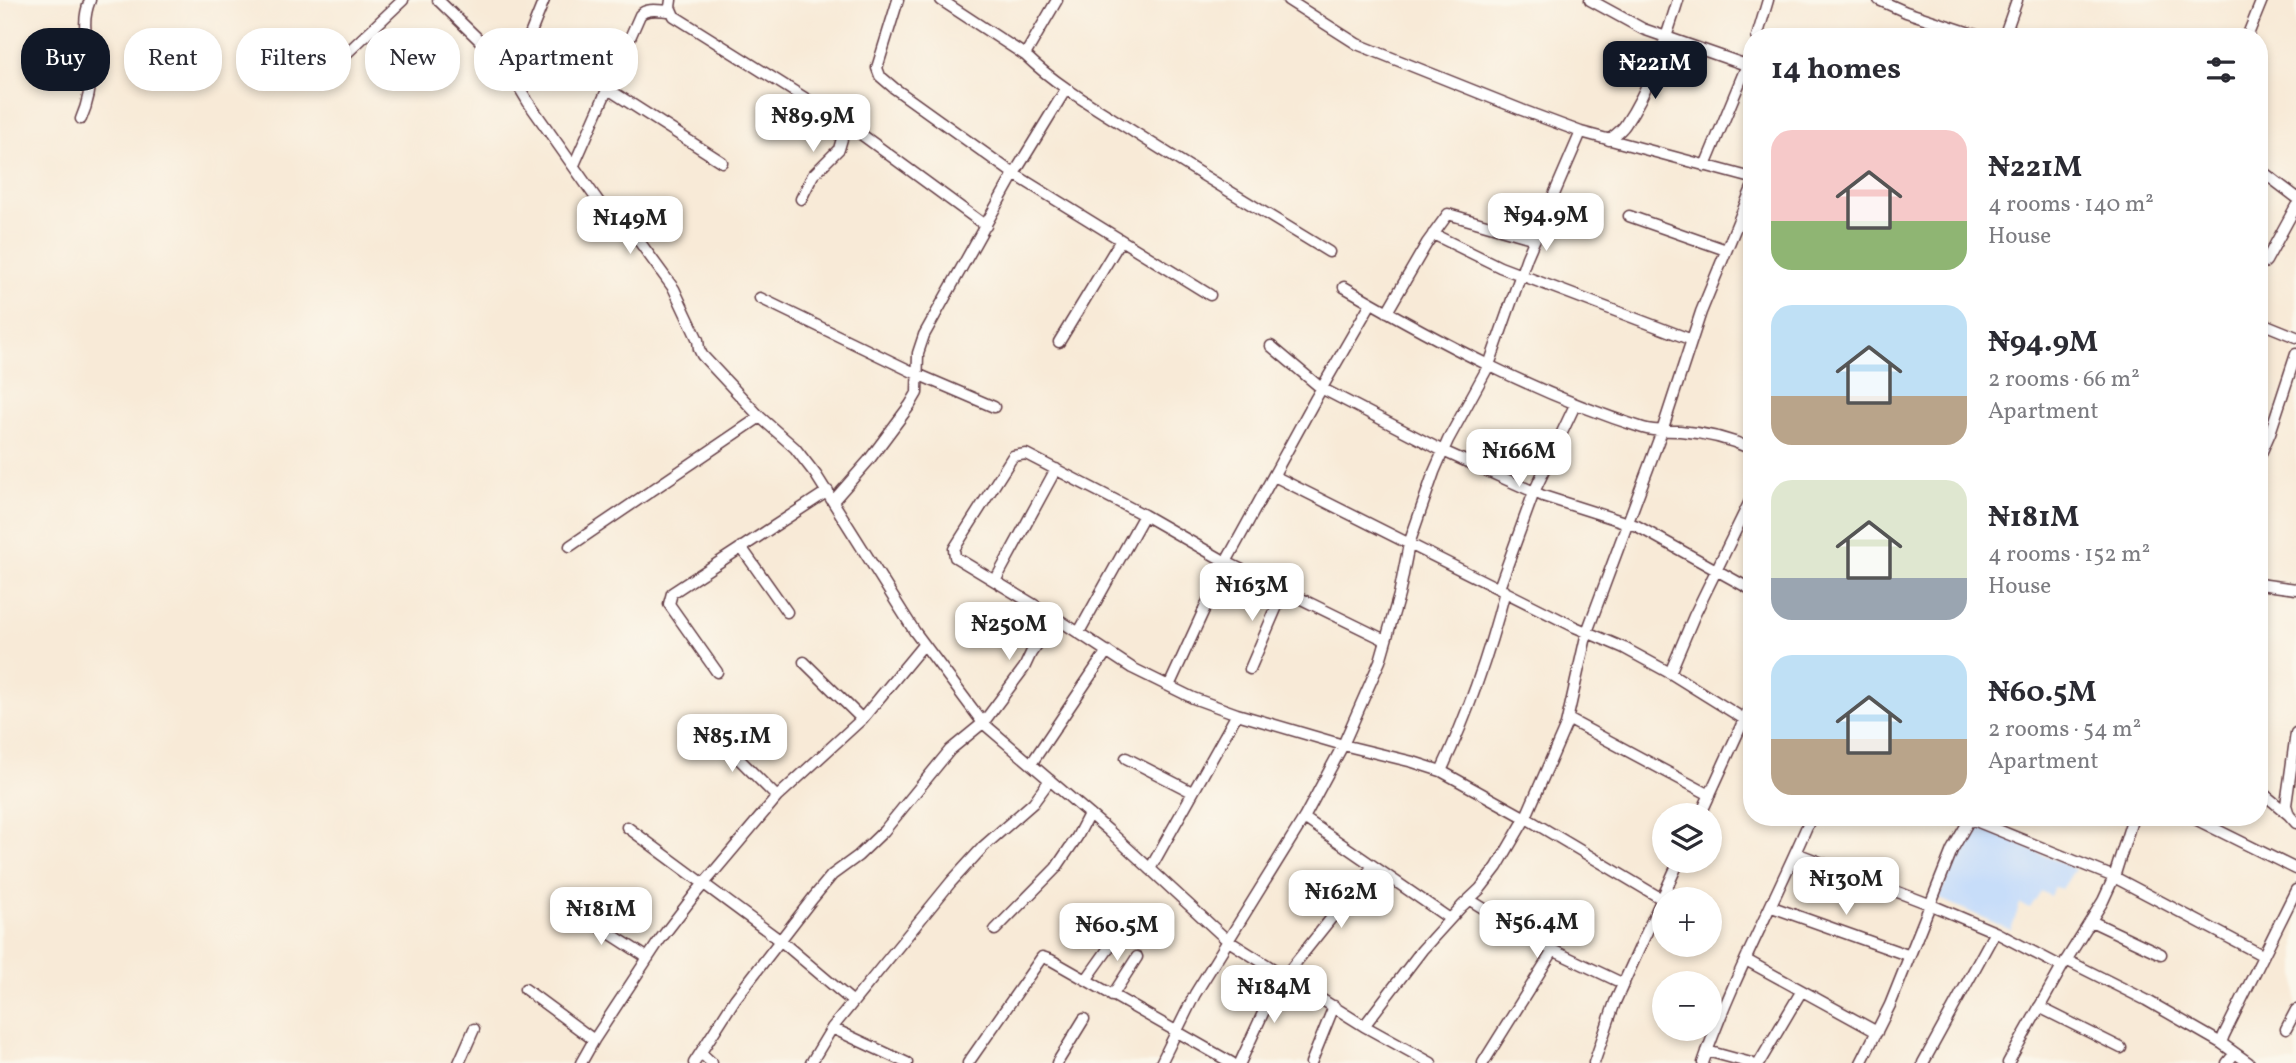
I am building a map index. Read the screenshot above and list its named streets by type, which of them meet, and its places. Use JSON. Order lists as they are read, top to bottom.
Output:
{
  "page": {
    "chip": [
      "Buy",
      "Rent",
      "Filters",
      "New",
      "Apartment"
    ],
    "heading": "14 homes",
    "price": [
      "₦221M",
      "₦89.9M",
      "₦94.9M",
      "₦149M",
      "₦166M",
      "₦163M",
      "₦250M",
      "₦85.1M",
      "₦130M",
      "₦162M",
      "₦181M",
      "₦56.4M",
      "₦60.5M",
      "₦184M"
    ],
    "list": [
      {
        "name": "₦221M",
        "note": "4 rooms · 140 m² · House"
      },
      {
        "name": "₦94.9M",
        "note": "2 rooms · 66 m² · Apartment"
      },
      {
        "name": "₦181M",
        "note": "4 rooms · 152 m² · House"
      },
      {
        "name": "₦60.5M",
        "note": "2 rooms · 54 m² · Apartment"
      }
    ],
    "map_buttons": ["+", "−"]
  }
}
